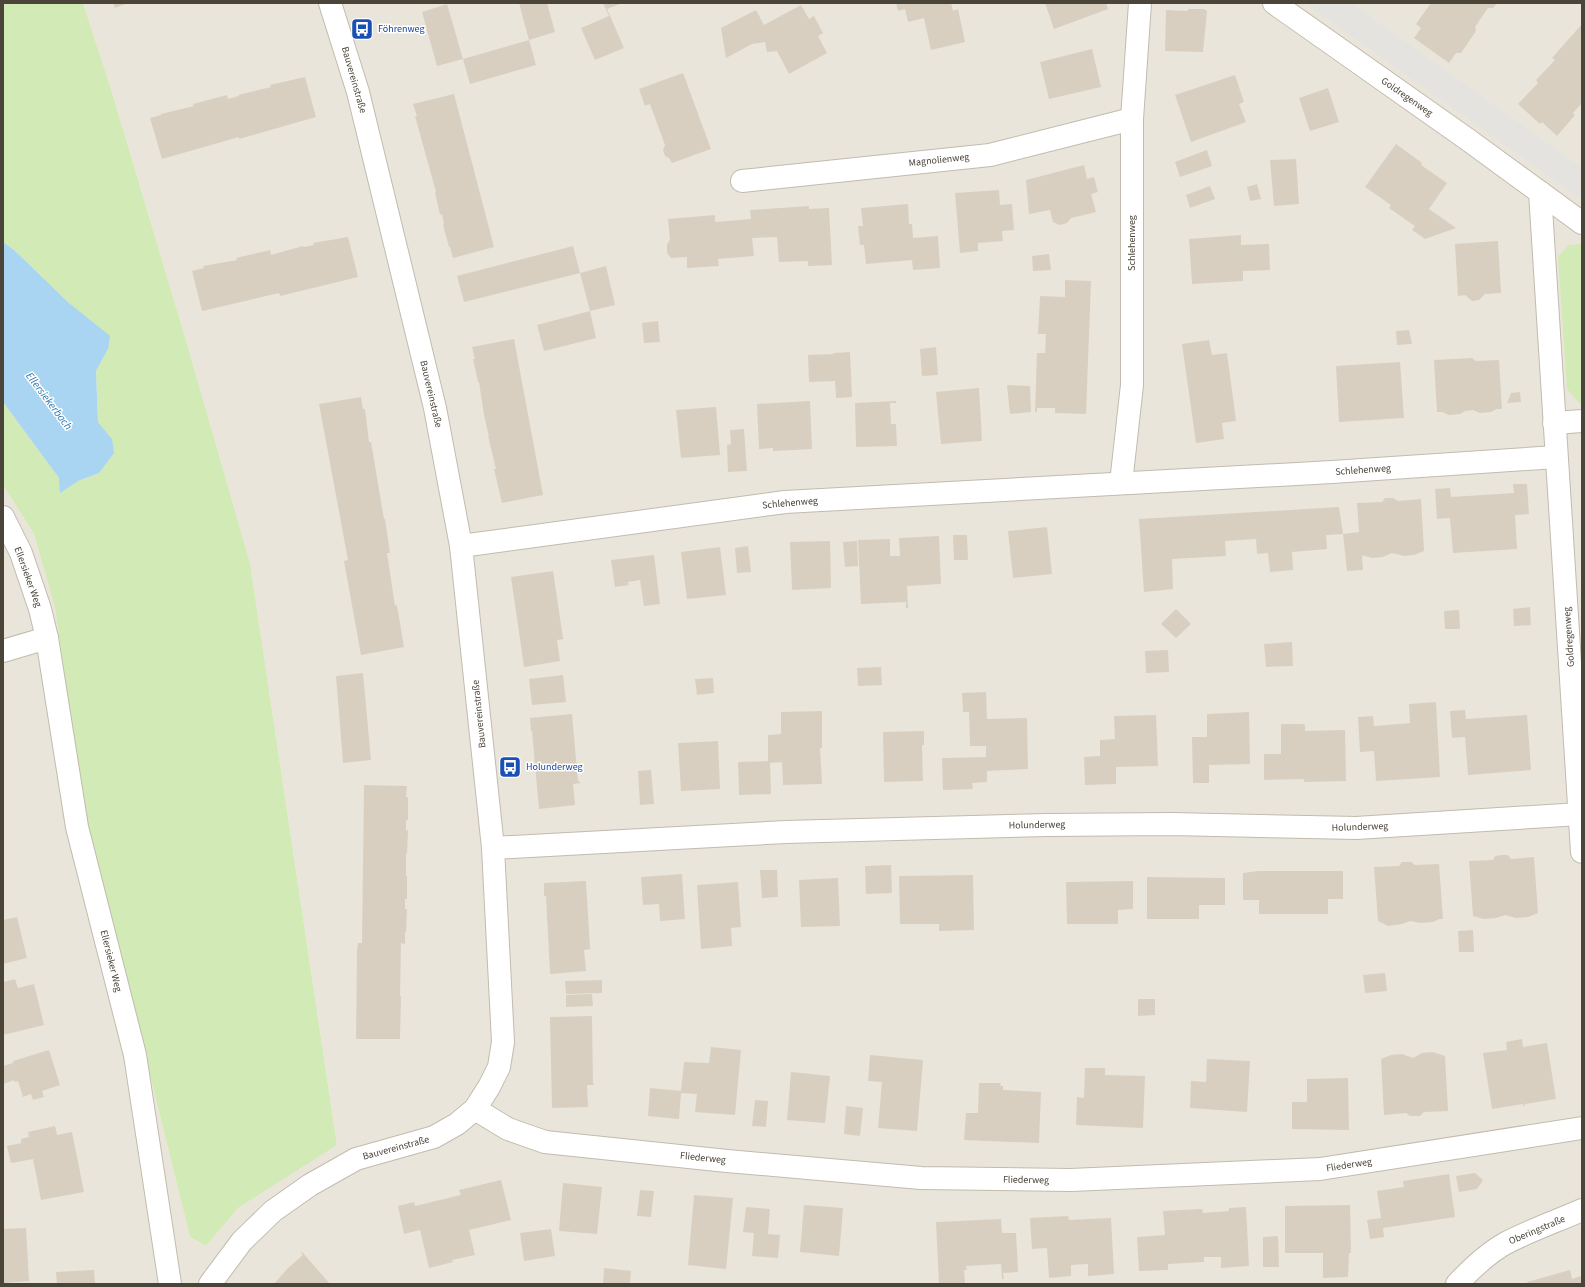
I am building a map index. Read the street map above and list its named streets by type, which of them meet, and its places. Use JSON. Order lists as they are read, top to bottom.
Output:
{
  "streets": {
    "street": [
      "Bauvereinstraße",
      "Goldregenweg",
      "Magnolienweg",
      "Schlehenweg",
      "Ellersieker Weg",
      "Holunderweg",
      "Fliederweg",
      "Oberingstraße"
    ]
  },
  "crossings": [
    ["Bauvereinstraße", "Schlehenweg"],
    ["Bauvereinstraße", "Holunderweg"],
    ["Bauvereinstraße", "Fliederweg"],
    ["Goldregenweg", "Schlehenweg"],
    ["Goldregenweg", "Holunderweg"],
    ["Magnolienweg", "Schlehenweg"]
  ],
  "water": ["Ellersiekerbach"],
  "places": {
    "bus stop": ["Föhrenweg", "Holunderweg"]
  }
}
